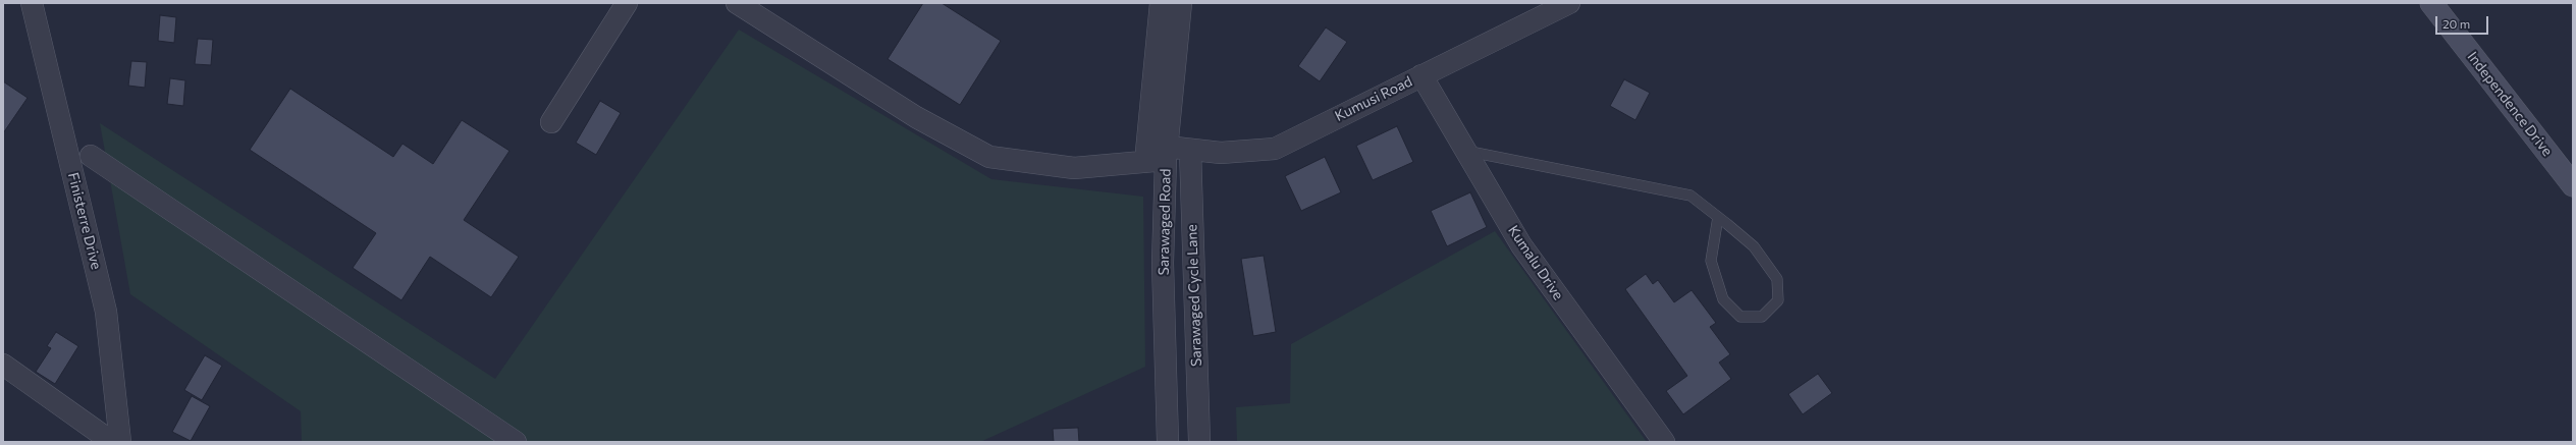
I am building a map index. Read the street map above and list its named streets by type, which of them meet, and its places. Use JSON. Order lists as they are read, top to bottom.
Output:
{
  "streets": {
    "main road": ["Independence Drive"],
    "street": [
      "Kumusi Road",
      "Finisterre Drive",
      "Sarawaged Road",
      "Kumalu Drive",
      "Sarawaged Cycle Lane"
    ]
  },
  "crossings": [
    ["Kumusi Road", "Sarawaged Road"],
    ["Kumusi Road", "Kumalu Drive"],
    ["Kumusi Road", "Sarawaged Cycle Lane"]
  ],
  "scale_bar": "20 m"
}
